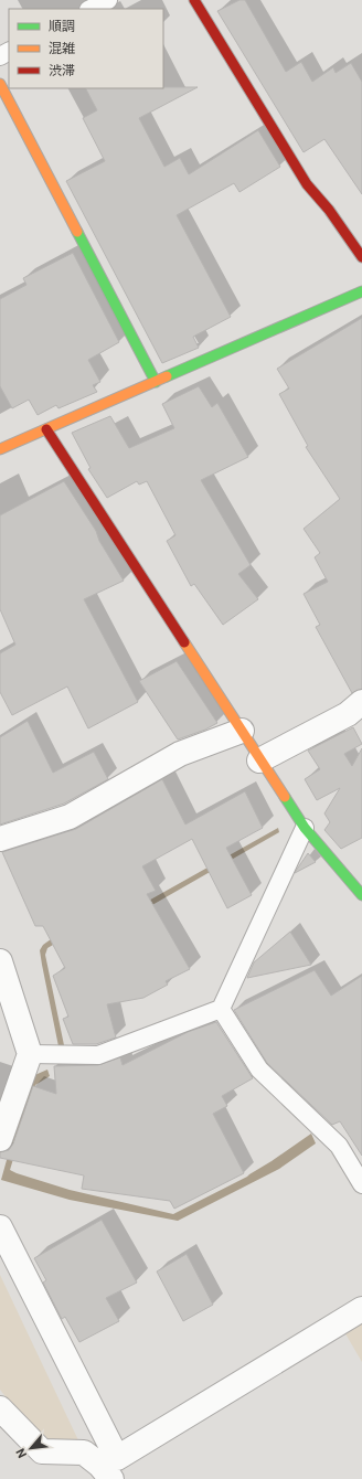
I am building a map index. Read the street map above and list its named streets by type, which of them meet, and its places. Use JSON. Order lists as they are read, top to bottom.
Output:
{
  "legend": ["順調", "混雑", "渋滞"],
  "north": "bottom left"
}
